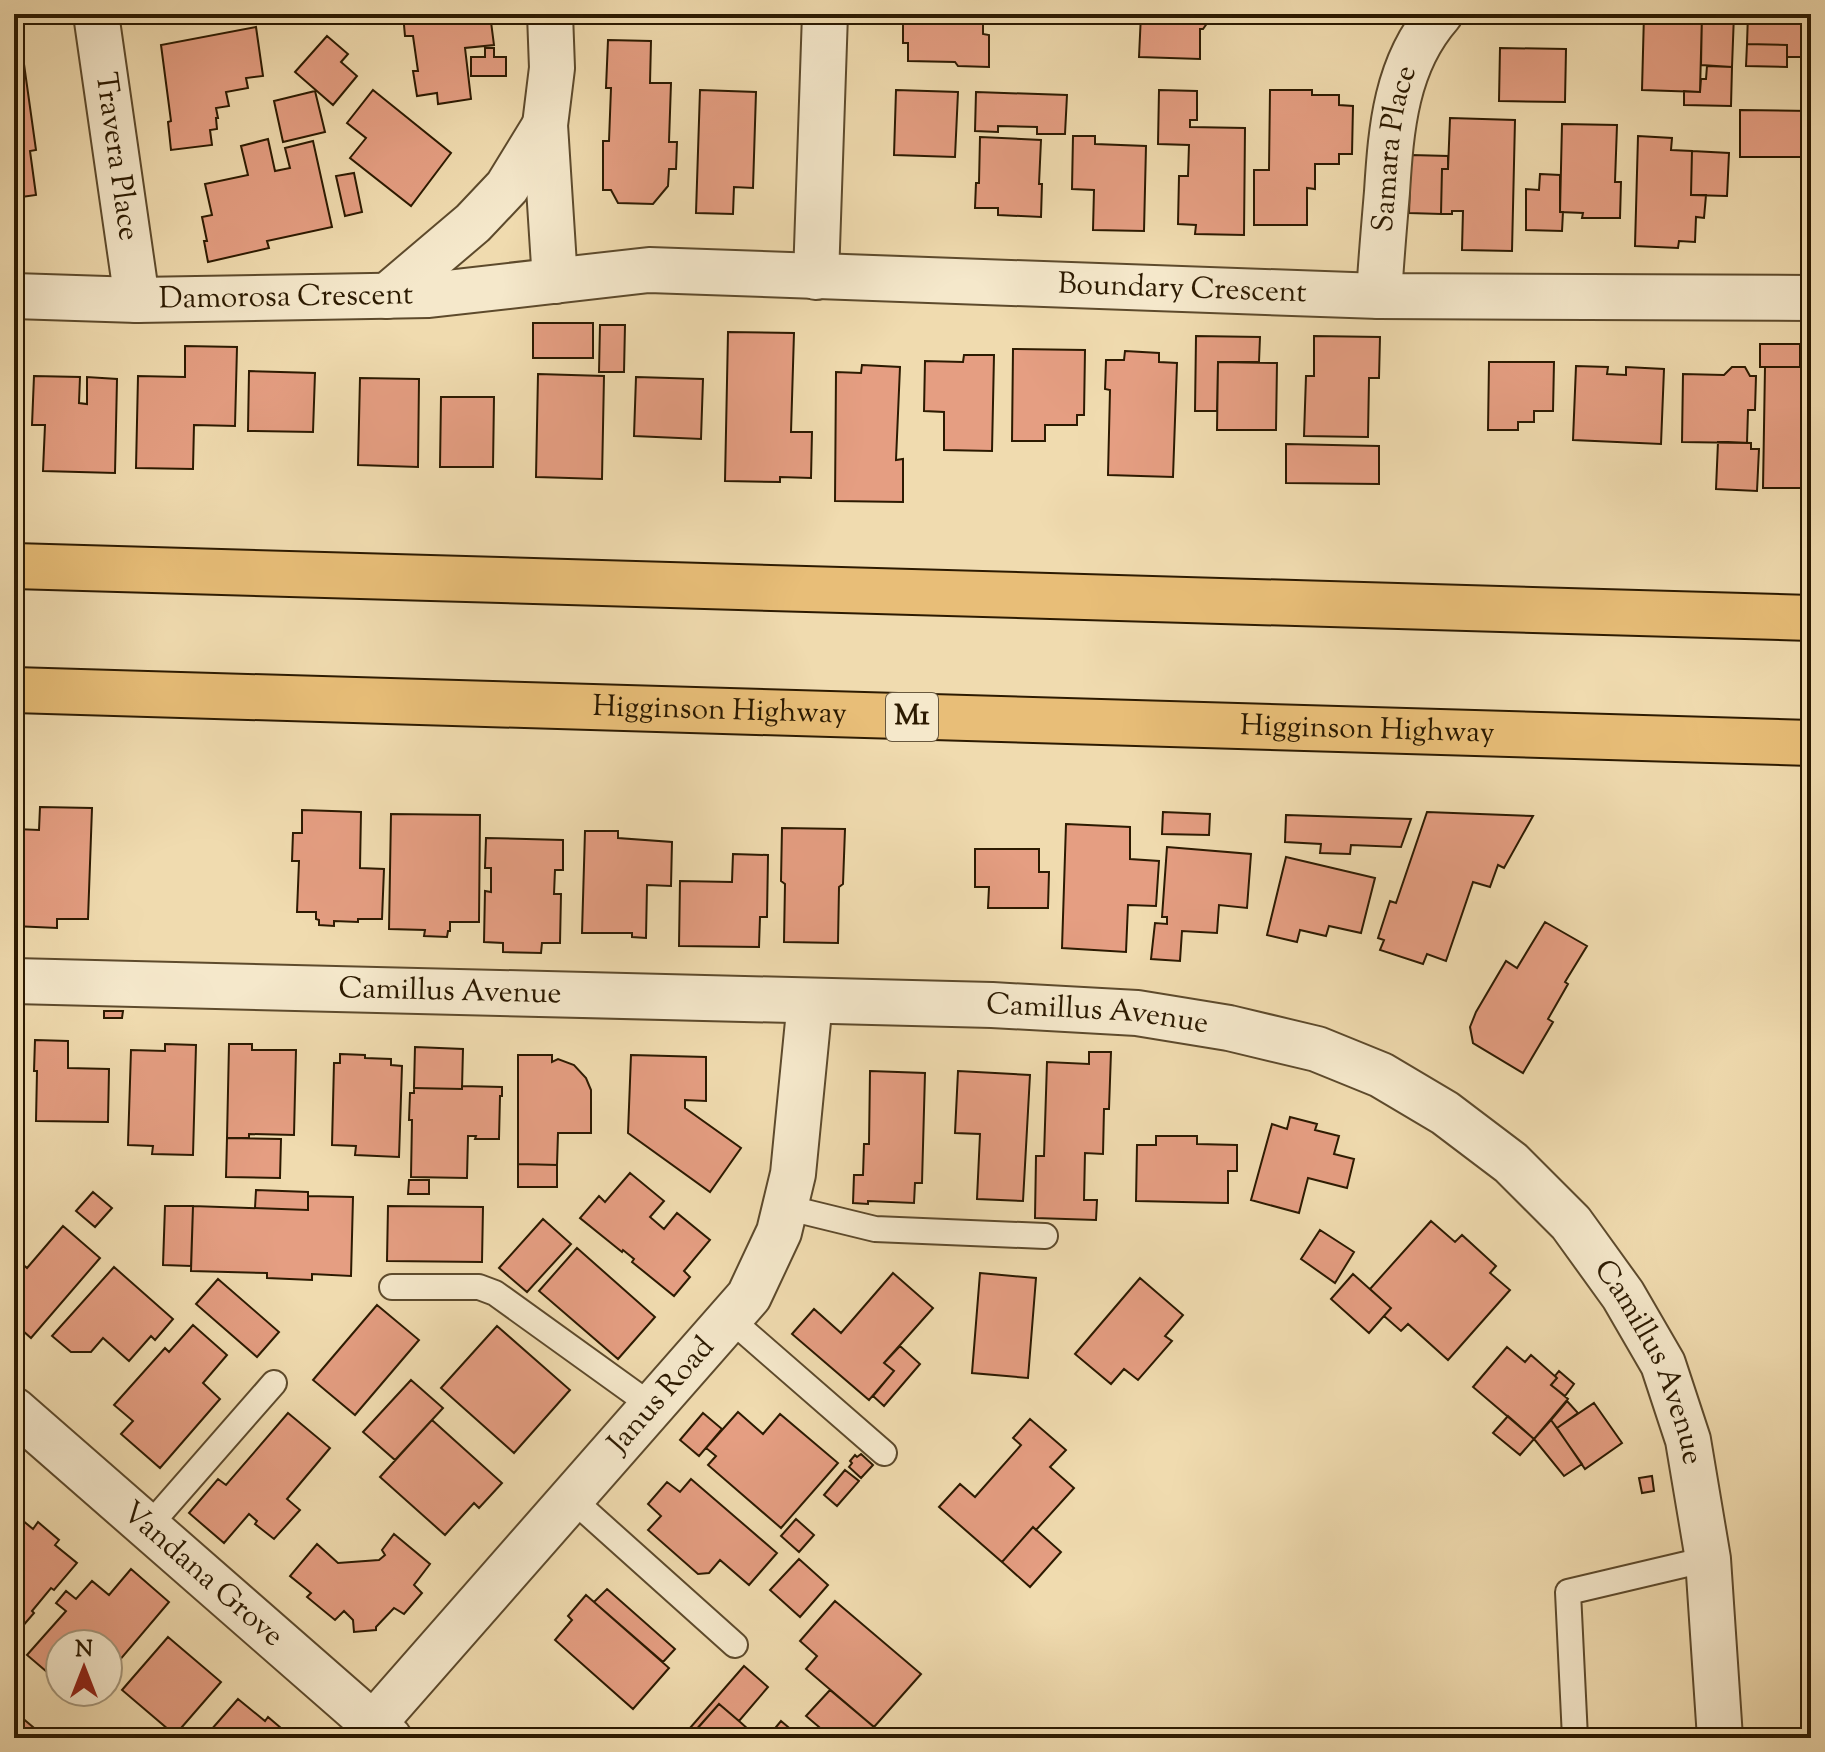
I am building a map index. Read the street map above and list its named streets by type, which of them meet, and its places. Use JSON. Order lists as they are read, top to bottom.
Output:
{
  "streets": {
    "highway": ["Higginson Highway", "M1"],
    "street": [
      "Samara Place",
      "Travera Place",
      "Boundary Crescent",
      "Damorosa Crescent",
      "Camillus Avenue",
      "Janus Road",
      "Vandana Grove"
    ]
  },
  "crossings": [
    ["Samara Place", "Boundary Crescent"],
    ["Travera Place", "Damorosa Crescent"],
    ["Boundary Crescent", "Damorosa Crescent"],
    ["Camillus Avenue", "Janus Road"],
    ["Janus Road", "Vandana Grove"]
  ],
  "north": "top"
}
